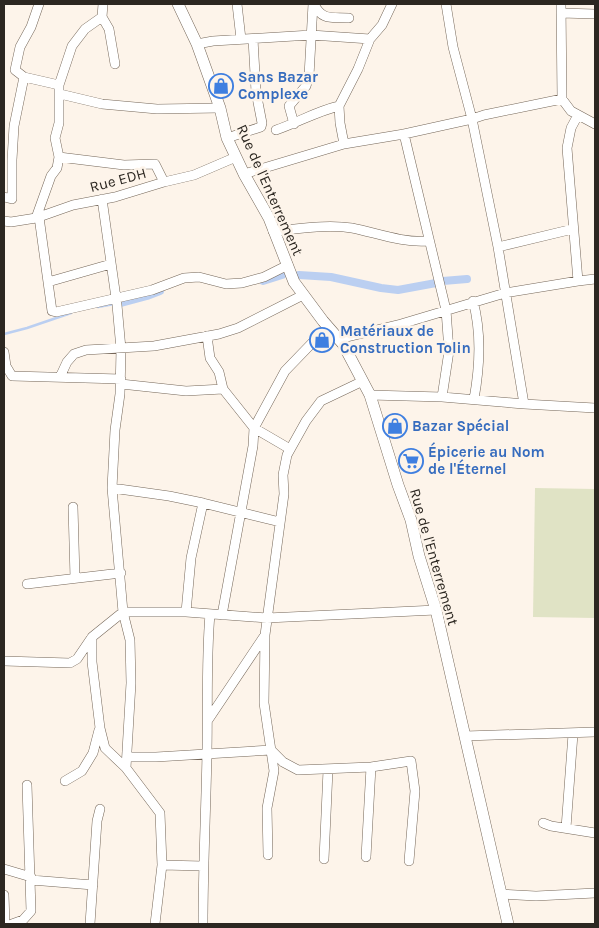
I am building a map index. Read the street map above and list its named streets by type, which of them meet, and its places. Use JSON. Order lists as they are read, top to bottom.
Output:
{
  "streets": {
    "street": ["Rue EDH", "Rue de l'Enterrement"]
  },
  "crossings": [
    ["Rue EDH", "Rue de l'Enterrement"]
  ],
  "places": {
    "shop": ["Sans Bazar Complexe", "Matériaux de Construction Tolin", "Bazar Spécial"],
    "supermarket": ["Épicerie au Nom de l'Éternel"]
  }
}
